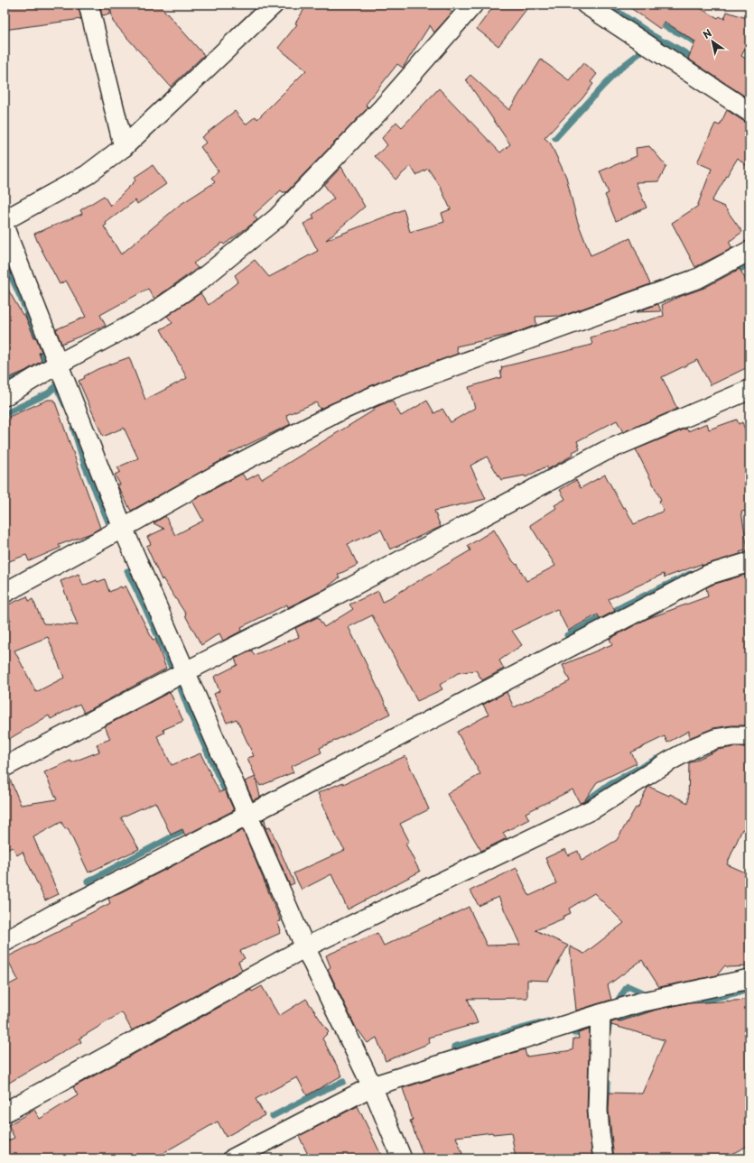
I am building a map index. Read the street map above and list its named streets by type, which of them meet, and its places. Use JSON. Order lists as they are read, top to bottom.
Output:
{
  "north": "top left"
}
